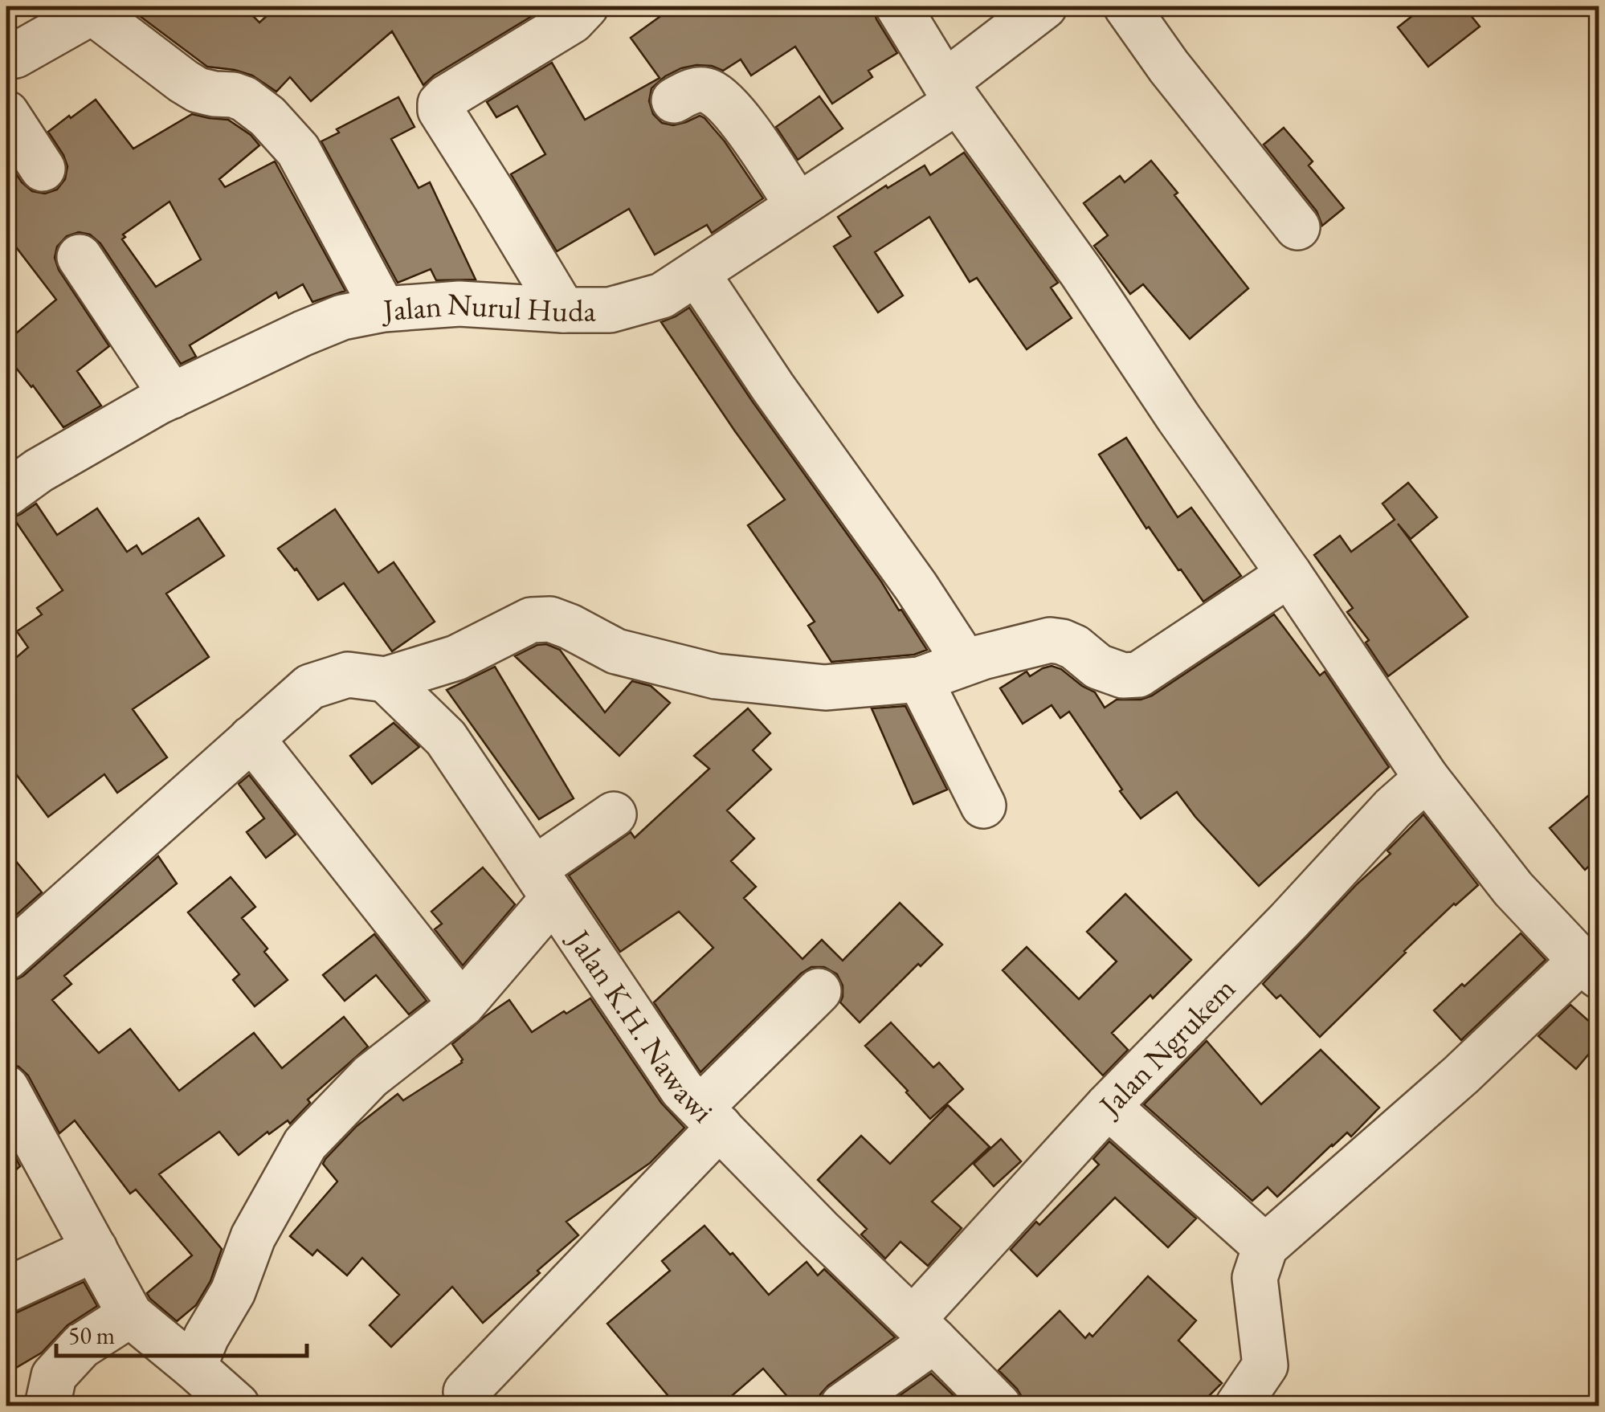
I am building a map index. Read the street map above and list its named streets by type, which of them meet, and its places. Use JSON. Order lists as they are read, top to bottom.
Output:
{
  "streets": {
    "street": ["Jalan Nurul Huda", "Jalan K.H. Nawawi", "Jalan Ngrukem"]
  },
  "crossings": [
    ["Jalan K.H. Nawawi", "Jalan Ngrukem"]
  ],
  "scale_bar": "50 m"
}
